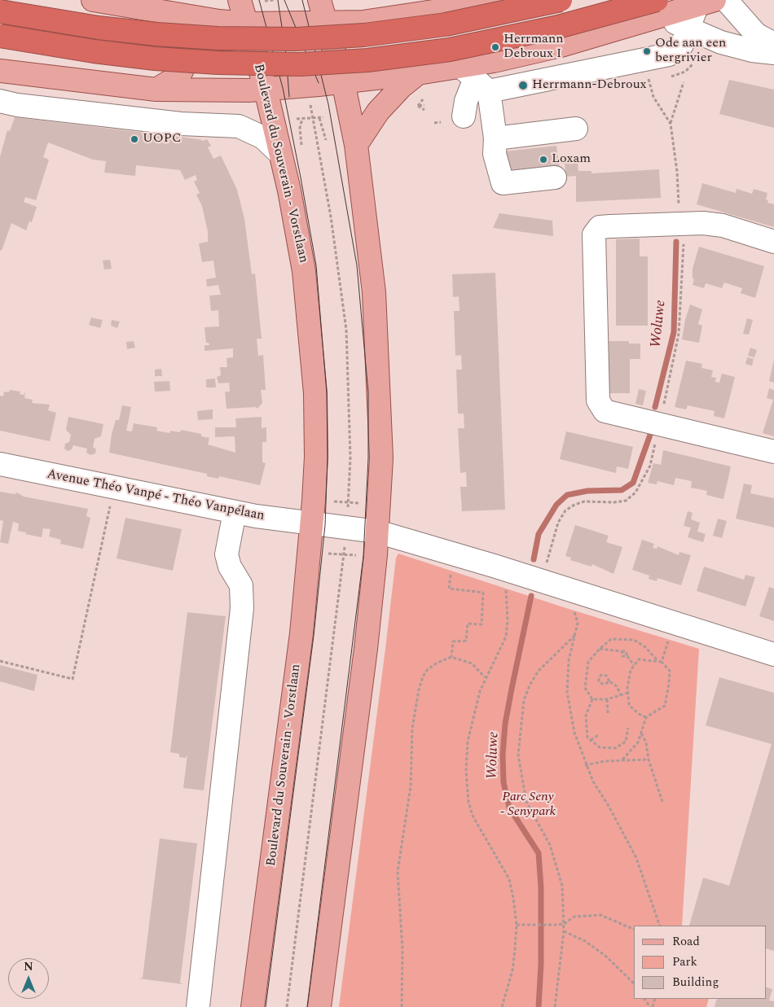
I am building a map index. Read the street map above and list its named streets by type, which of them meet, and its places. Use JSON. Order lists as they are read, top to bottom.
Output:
{
  "streets": {
    "main road": ["Boulevard du Souverain - Vorstlaan"],
    "street": ["Avenue Théo Vanpé - Théo Vanpélaan"]
  },
  "crossings": [
    ["Boulevard du Souverain - Vorstlaan", "Avenue Théo Vanpé - Théo Vanpélaan"]
  ],
  "water": ["Woluwe"],
  "parks": ["Parc Seny - Senypark"],
  "places": [
    "Herrmann Debroux I",
    "Ode aan een bergrivier",
    "Herrmann-Debroux",
    "UOPC",
    "Loxam"
  ],
  "legend": ["Road", "Park", "Building"],
  "north": "top"
}
